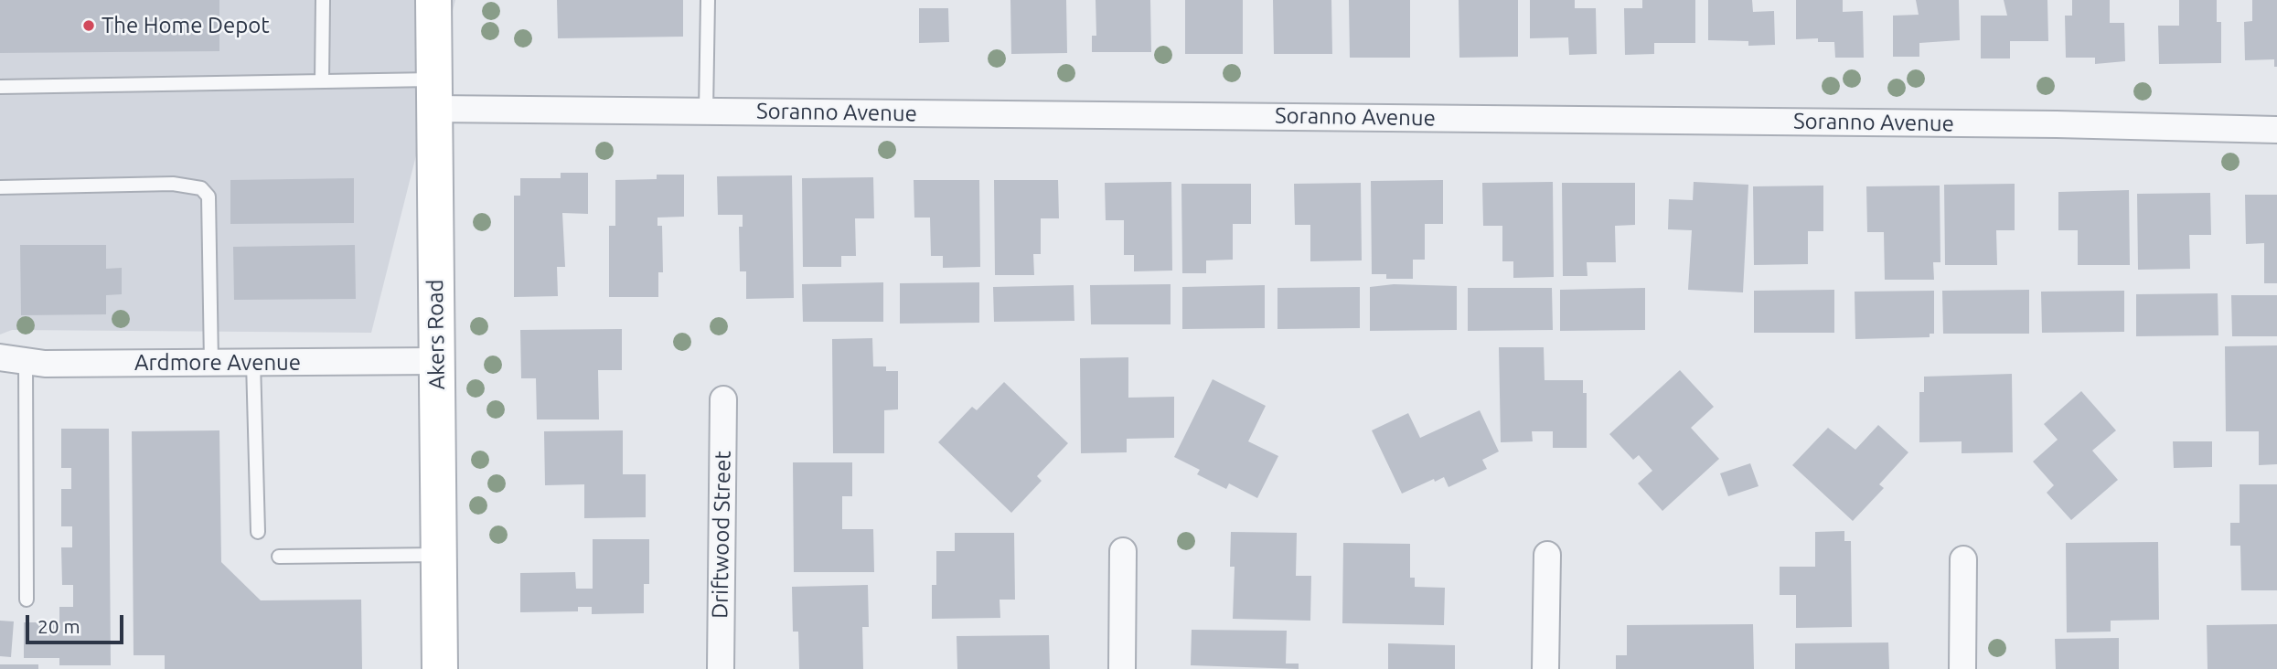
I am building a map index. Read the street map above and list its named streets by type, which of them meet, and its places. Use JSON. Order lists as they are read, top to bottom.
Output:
{
  "streets": {
    "street": [
      "Soranno Avenue",
      "Akers Road",
      "Ardmore Avenue",
      "Driftwood Street"
    ]
  },
  "crossings": [
    ["Soranno Avenue", "Akers Road"],
    ["Akers Road", "Ardmore Avenue"]
  ],
  "places": ["The Home Depot"],
  "scale_bar": "20 m"
}
